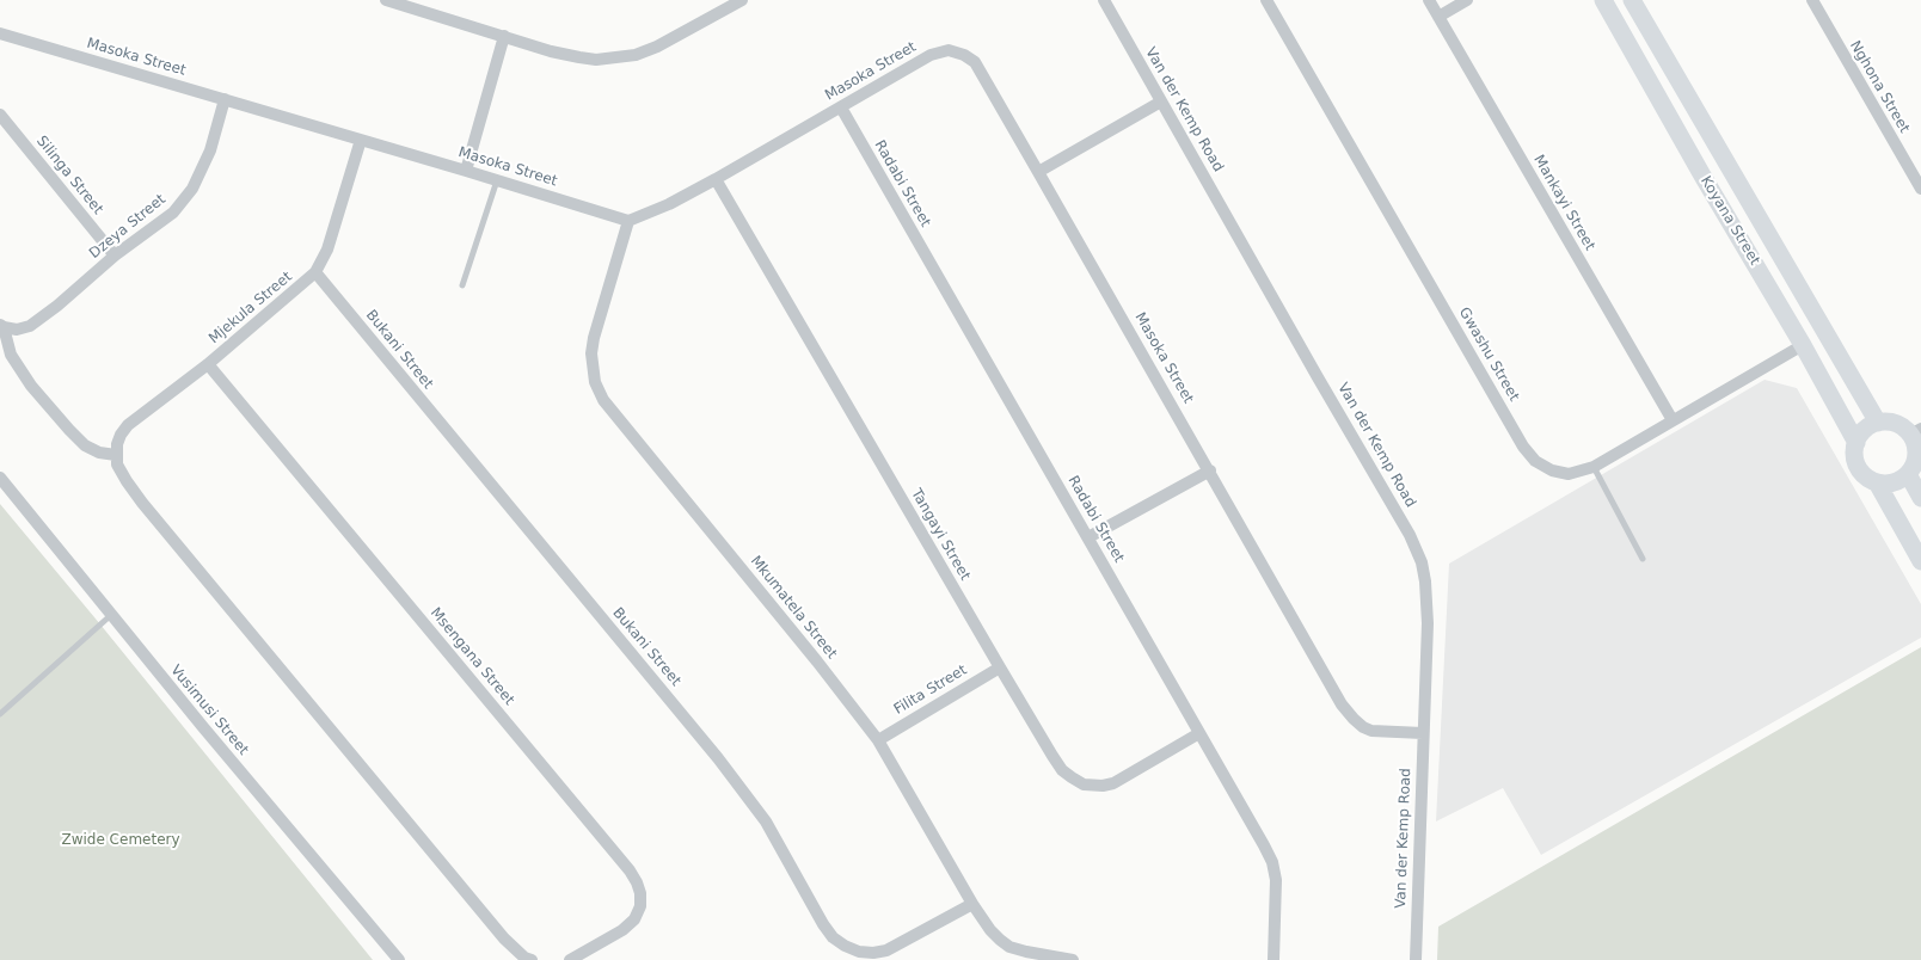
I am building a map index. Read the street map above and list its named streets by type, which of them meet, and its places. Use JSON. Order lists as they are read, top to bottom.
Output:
{
  "streets": {
    "main road": ["Koyana Street"],
    "street": [
      "Masoka Street",
      "Nghona Street",
      "Van der Kemp Road",
      "Silinga Street",
      "Radabi Street",
      "Mankayi Street",
      "Dzeya Street",
      "Mjekula Street",
      "Bukani Street",
      "Gwashu Street",
      "Tangayi Street",
      "Mkumatela Street",
      "Msengana Street",
      "Filita Street",
      "Vusimusi Street"
    ]
  },
  "crossings": [
    ["Masoka Street", "Van der Kemp Road"],
    ["Masoka Street", "Radabi Street"],
    ["Masoka Street", "Dzeya Street"],
    ["Masoka Street", "Mjekula Street"],
    ["Masoka Street", "Tangayi Street"],
    ["Masoka Street", "Mkumatela Street"],
    ["Silinga Street", "Dzeya Street"],
    ["Radabi Street", "Tangayi Street"],
    ["Mankayi Street", "Gwashu Street"],
    ["Koyana Street", "Gwashu Street"],
    ["Mjekula Street", "Bukani Street"],
    ["Mjekula Street", "Msengana Street"],
    ["Bukani Street", "Mkumatela Street"],
    ["Tangayi Street", "Filita Street"],
    ["Mkumatela Street", "Filita Street"]
  ],
  "parks": ["Zwide Cemetery"]
}
